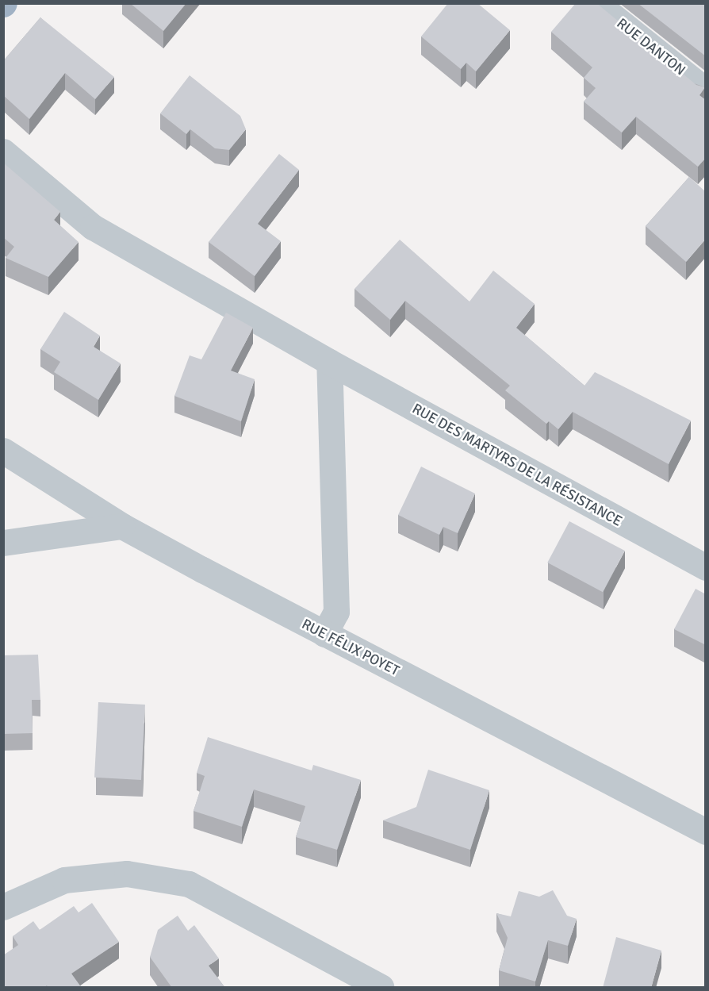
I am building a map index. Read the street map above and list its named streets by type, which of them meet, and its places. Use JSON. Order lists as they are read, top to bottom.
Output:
{
  "streets": {
    "street": ["RUE DANTON", "RUE DES MARTYRS DE LA RÉSISTANCE", "RUE FÉLIX POYET"]
  }
}
